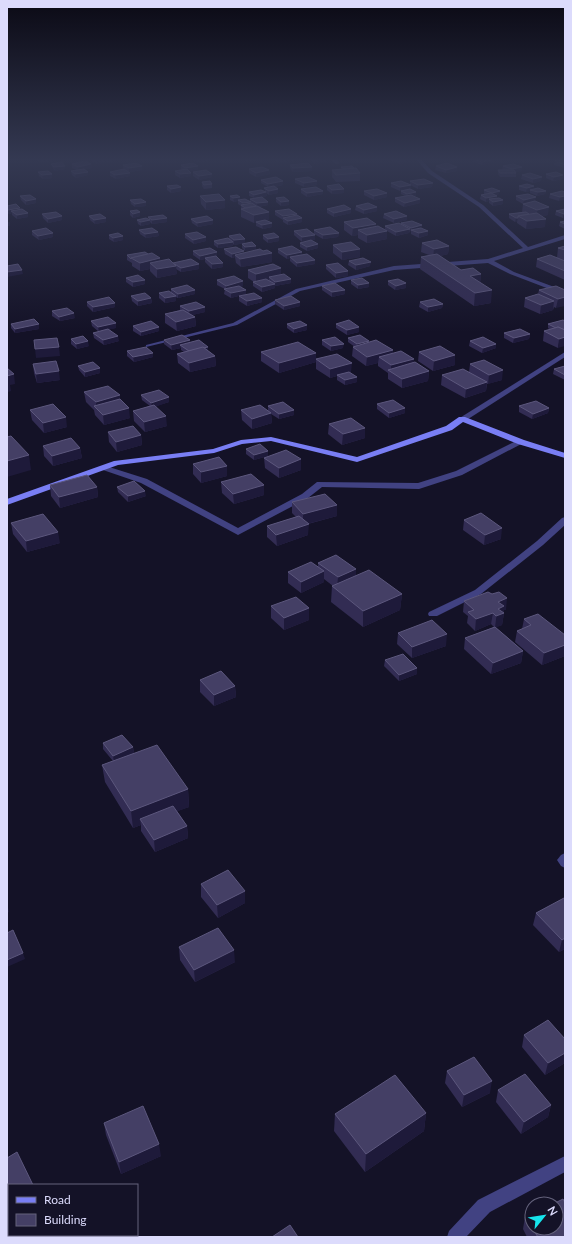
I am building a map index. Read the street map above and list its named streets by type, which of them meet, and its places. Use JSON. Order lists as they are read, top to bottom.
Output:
{
  "legend": ["Road", "Building"],
  "north": "top right"
}
